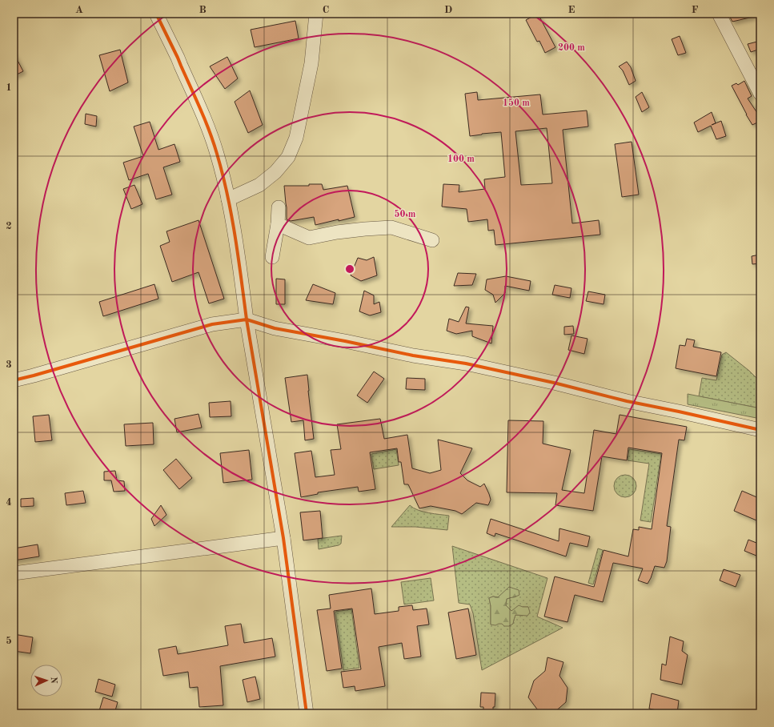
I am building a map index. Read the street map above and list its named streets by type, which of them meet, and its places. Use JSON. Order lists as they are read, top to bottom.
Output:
{
  "north": "right",
  "grid": {
    "columns": [
      "A",
      "B",
      "C",
      "D",
      "E",
      "F"
    ],
    "rows": [
      "1",
      "2",
      "3",
      "4",
      "5"
    ]
  },
  "rings": [
    "200 m",
    "150 m",
    "100 m",
    "50 m"
  ]
}
